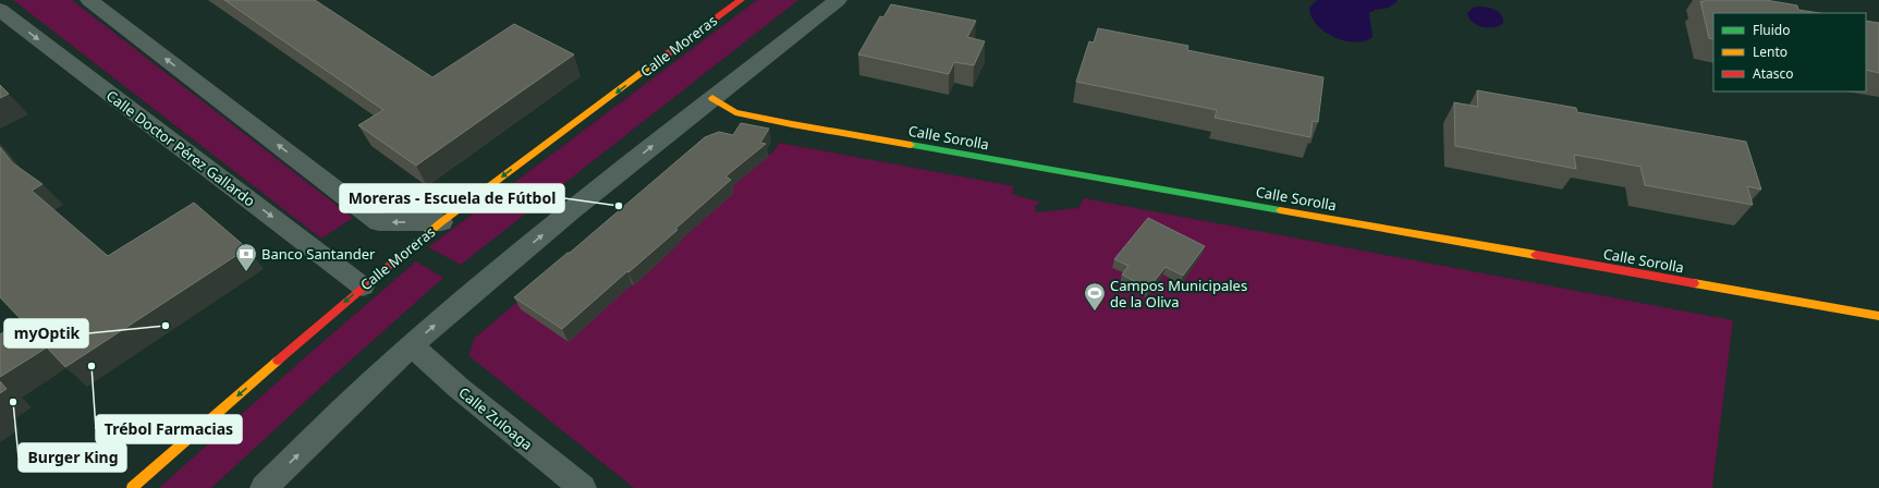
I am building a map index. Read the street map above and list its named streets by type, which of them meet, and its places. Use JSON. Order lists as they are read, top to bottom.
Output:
{
  "streets": {
    "street": [
      "Calle Moreras",
      "Calle Sorolla",
      "Calle Doctor Pérez Gallardo",
      "Calle Zuloaga"
    ]
  },
  "crossings": [
    ["Calle Moreras", "Calle Doctor Pérez Gallardo"]
  ],
  "places": {
    "other": [
      "Moreras - Escuela de Fútbol",
      "myOptik",
      "Trébol Farmacias",
      "Burger King"
    ],
    "bank": ["Banco Santander"],
    "sports": ["Campos Municipales de la Oliva"]
  },
  "legend": ["Fluido", "Lento", "Atasco"]
}
